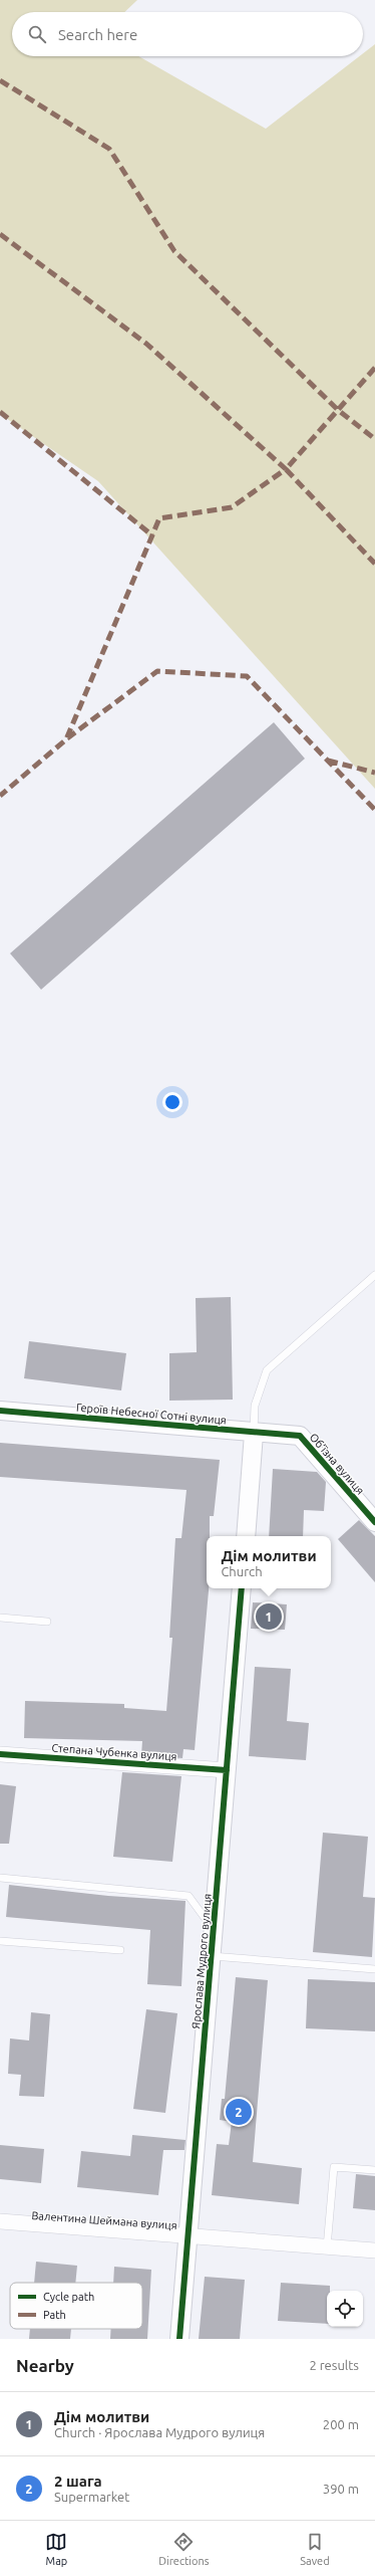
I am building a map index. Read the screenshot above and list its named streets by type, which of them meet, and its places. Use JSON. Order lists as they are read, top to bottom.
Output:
{
  "streets": {
    "street": [
      "Героїв Небесної Сотні вулиця",
      "Об’їзна вулиця",
      "Степана Чубенка вулиця",
      "Ярослава Мудрого вулиця",
      "Валентина Шеймана вулиця"
    ]
  },
  "crossings": [
    ["Героїв Небесної Сотні вулиця", "Об’їзна вулиця"],
    ["Степана Чубенка вулиця", "Ярослава Мудрого вулиця"],
    ["Ярослава Мудрого вулиця", "Валентина Шеймана вулиця"]
  ],
  "legend": ["Cycle path", "Path"],
  "page": {
    "search": "Search here",
    "popup": ["Дім молитви", "Church"],
    "pins": ["1", "2"],
    "heading": ["Nearby", "2 results"],
    "list": [
      {
        "mark": "1",
        "name": "Дім молитви",
        "note": "Church · Ярослава Мудрого вулиця",
        "value": "200 m"
      },
      {
        "mark": "2",
        "name": "2 шага",
        "note": "Supermarket",
        "value": "390 m"
      }
    ],
    "nav": ["Map", "Directions", "Saved"]
  }
}
